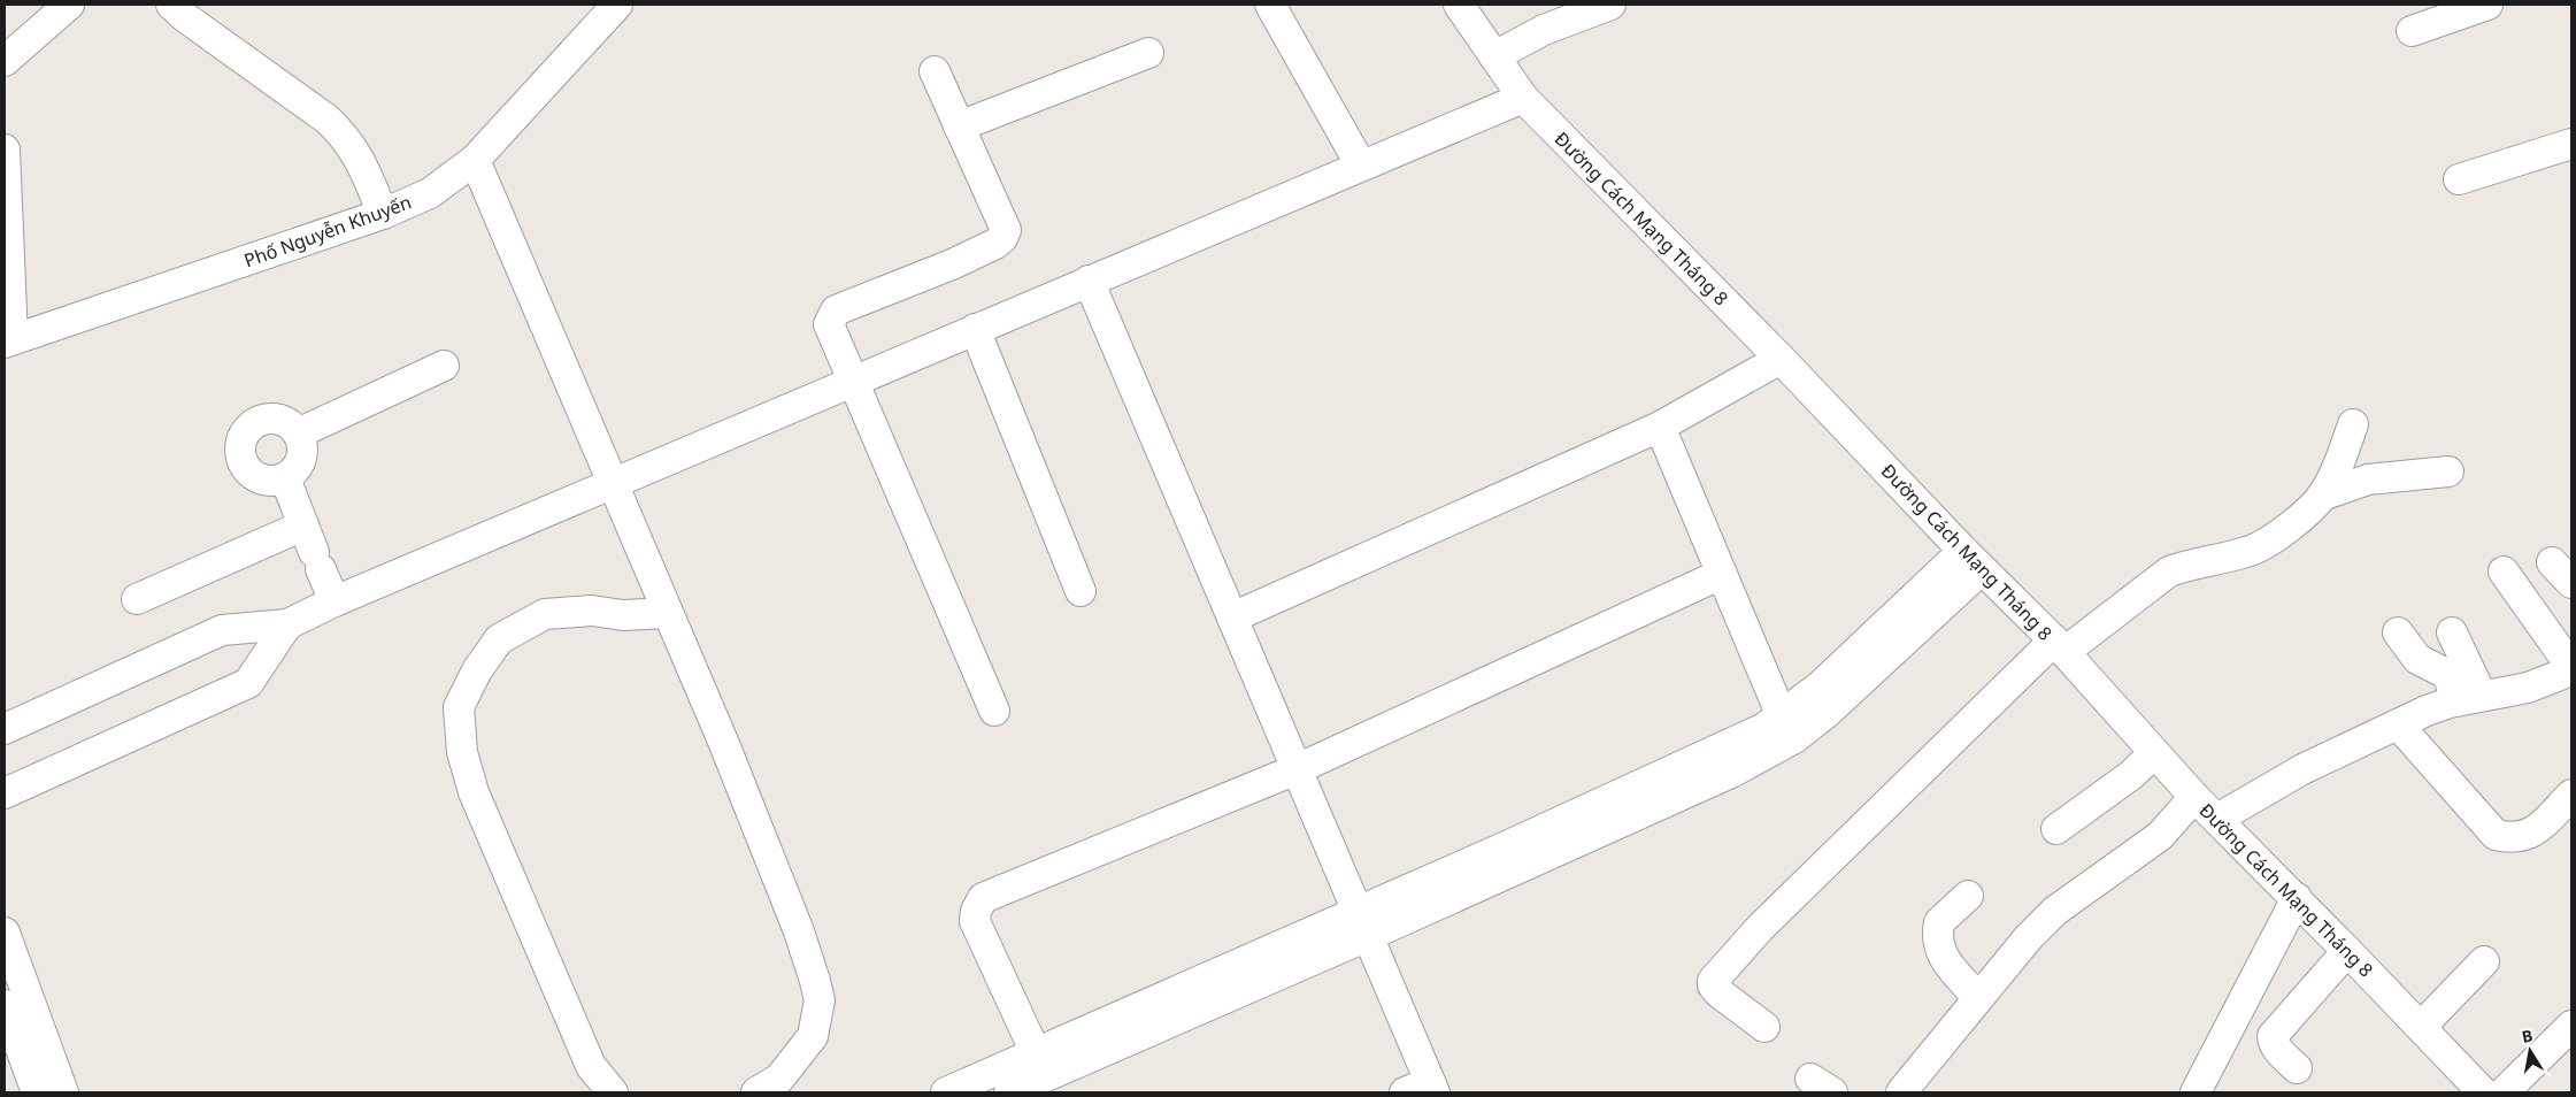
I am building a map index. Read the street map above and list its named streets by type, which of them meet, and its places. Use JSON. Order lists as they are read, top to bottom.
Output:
{
  "streets": {
    "street": ["Đường Cách Mạng Tháng 8", "Phố Nguyễn Khuyến"]
  },
  "north": "top"
}
